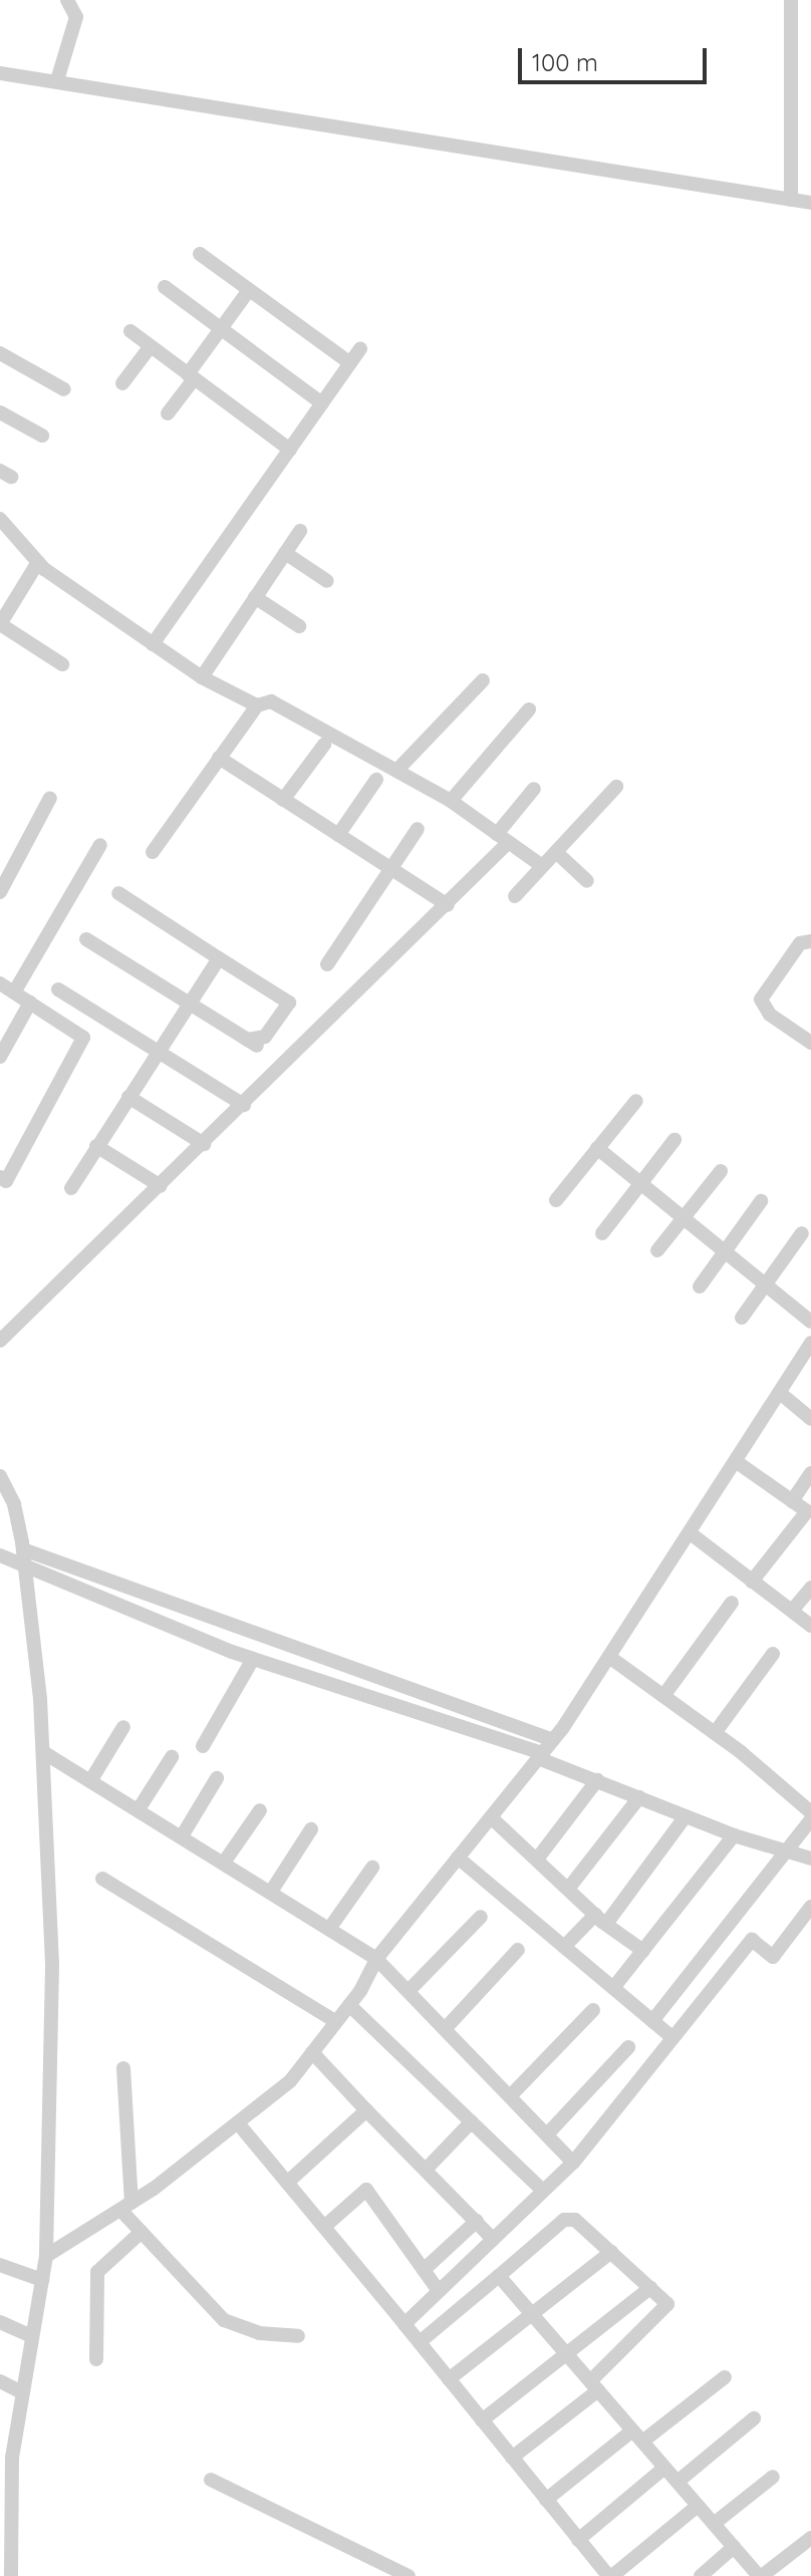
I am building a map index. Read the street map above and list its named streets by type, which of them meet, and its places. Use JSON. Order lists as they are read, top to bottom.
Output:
{
  "scale_bar": "100 m"
}
